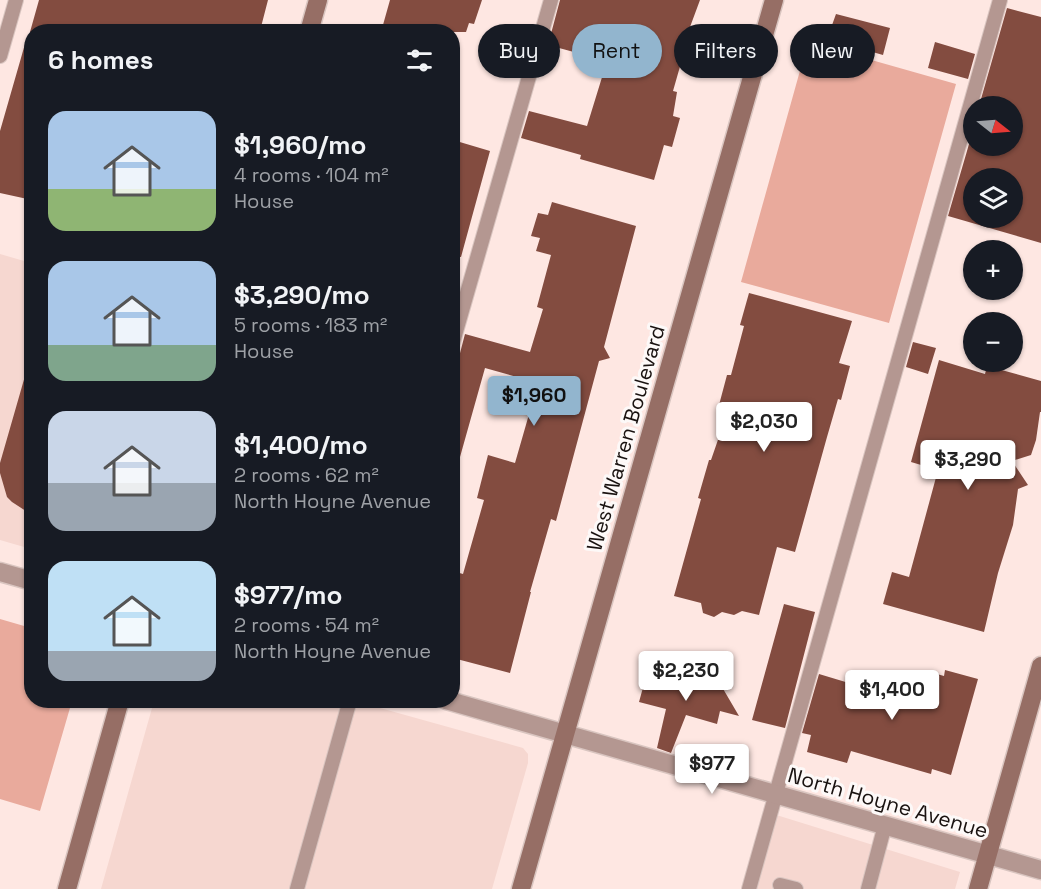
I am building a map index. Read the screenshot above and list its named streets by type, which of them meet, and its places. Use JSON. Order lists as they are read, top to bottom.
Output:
{
  "streets": {
    "street": ["West Warren Boulevard", "North Hoyne Avenue"]
  },
  "crossings": [
    ["West Warren Boulevard", "North Hoyne Avenue"]
  ],
  "north": "right",
  "page": {
    "chip": [
      "Buy",
      "Rent",
      "Filters",
      "New"
    ],
    "heading": "6 homes",
    "map_buttons": ["+", "−"],
    "list": [
      {
        "name": "$1,960/mo",
        "note": "4 rooms · 104 m² · House"
      },
      {
        "name": "$3,290/mo",
        "note": "5 rooms · 183 m² · House"
      },
      {
        "name": "$1,400/mo",
        "note": "2 rooms · 62 m² · North Hoyne Avenue"
      },
      {
        "name": "$977/mo",
        "note": "2 rooms · 54 m² · North Hoyne Avenue"
      }
    ],
    "price": [
      "$1,960",
      "$2,030",
      "$3,290",
      "$2,230",
      "$1,400",
      "$977"
    ]
  }
}
